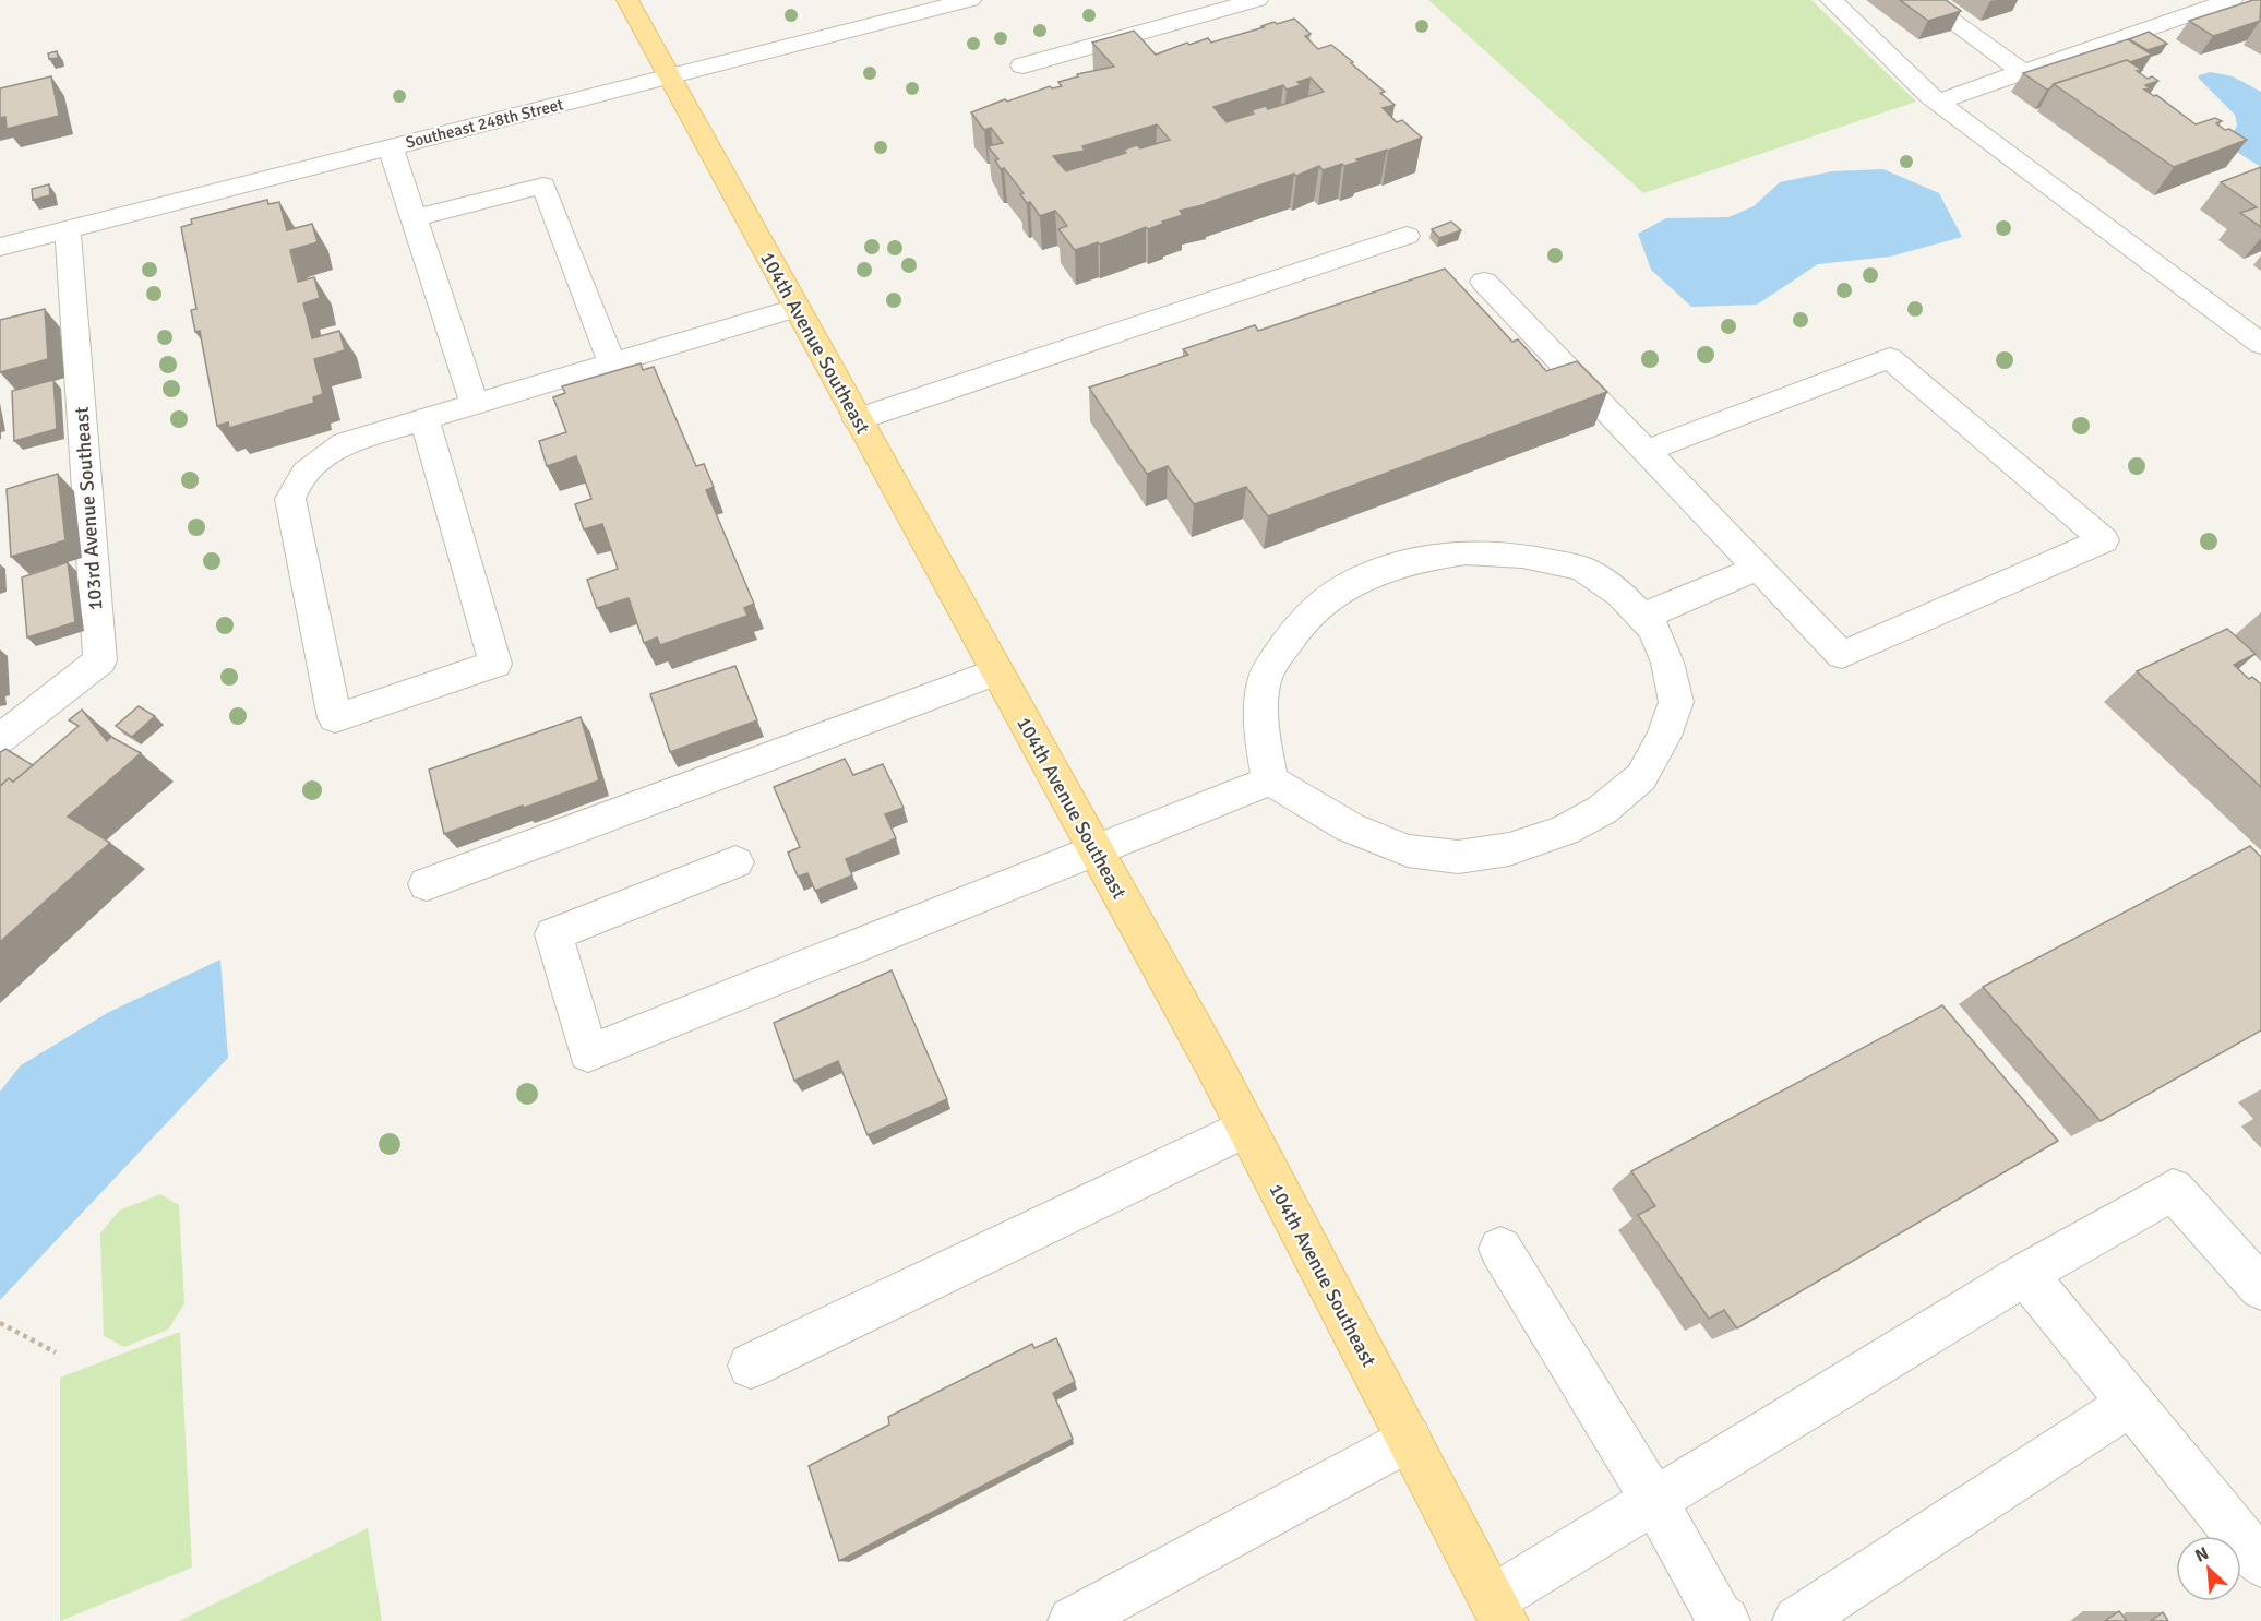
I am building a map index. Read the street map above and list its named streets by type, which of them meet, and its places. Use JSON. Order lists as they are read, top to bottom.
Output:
{
  "streets": {
    "main road": ["104th Avenue Southeast"],
    "street": ["Southeast 248th Street", "103rd Avenue Southeast"]
  },
  "crossings": [
    ["Southeast 248th Street", "104th Avenue Southeast"],
    ["Southeast 248th Street", "103rd Avenue Southeast"]
  ],
  "north": "top left"
}
